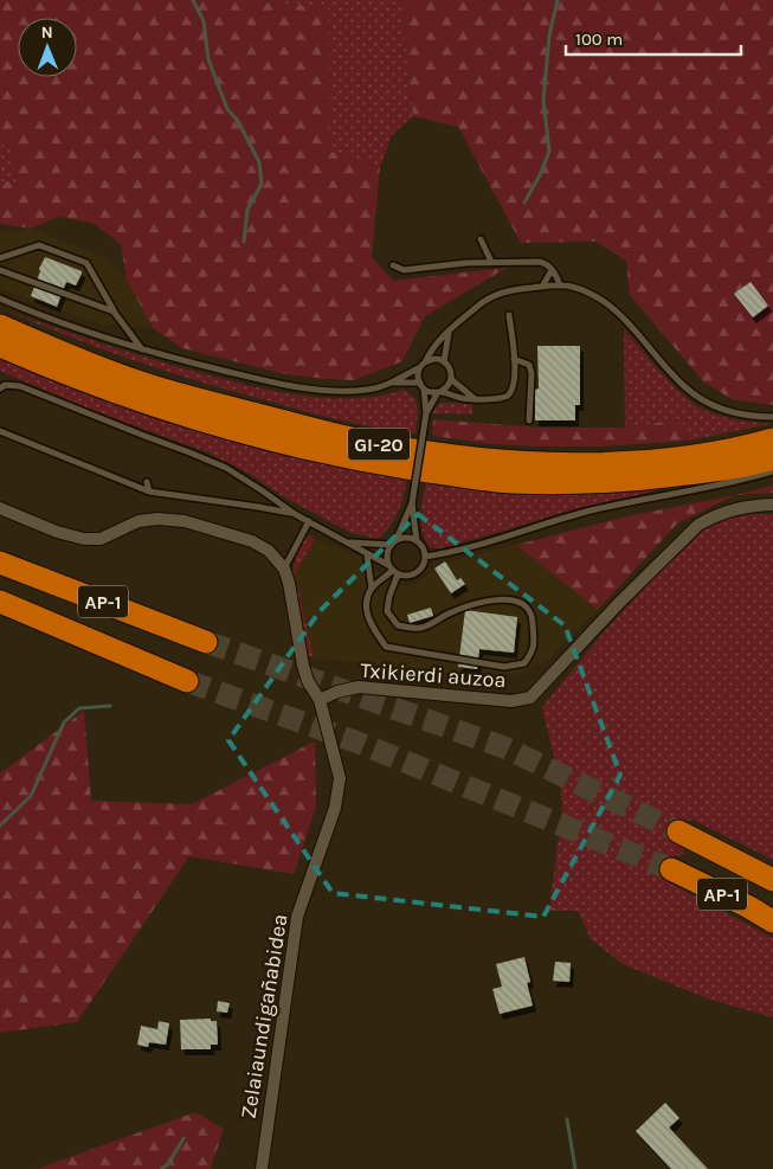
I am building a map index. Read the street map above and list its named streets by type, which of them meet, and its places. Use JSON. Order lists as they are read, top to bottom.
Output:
{
  "streets": {
    "highway": ["GI-20", "AP-1"],
    "street": ["Txikierdi auzoa", "Zelaiaundigañabidea"]
  },
  "crossings": [
    ["Txikierdi auzoa", "Zelaiaundigañabidea"]
  ],
  "scale_bar": "100 m",
  "north": "top"
}
